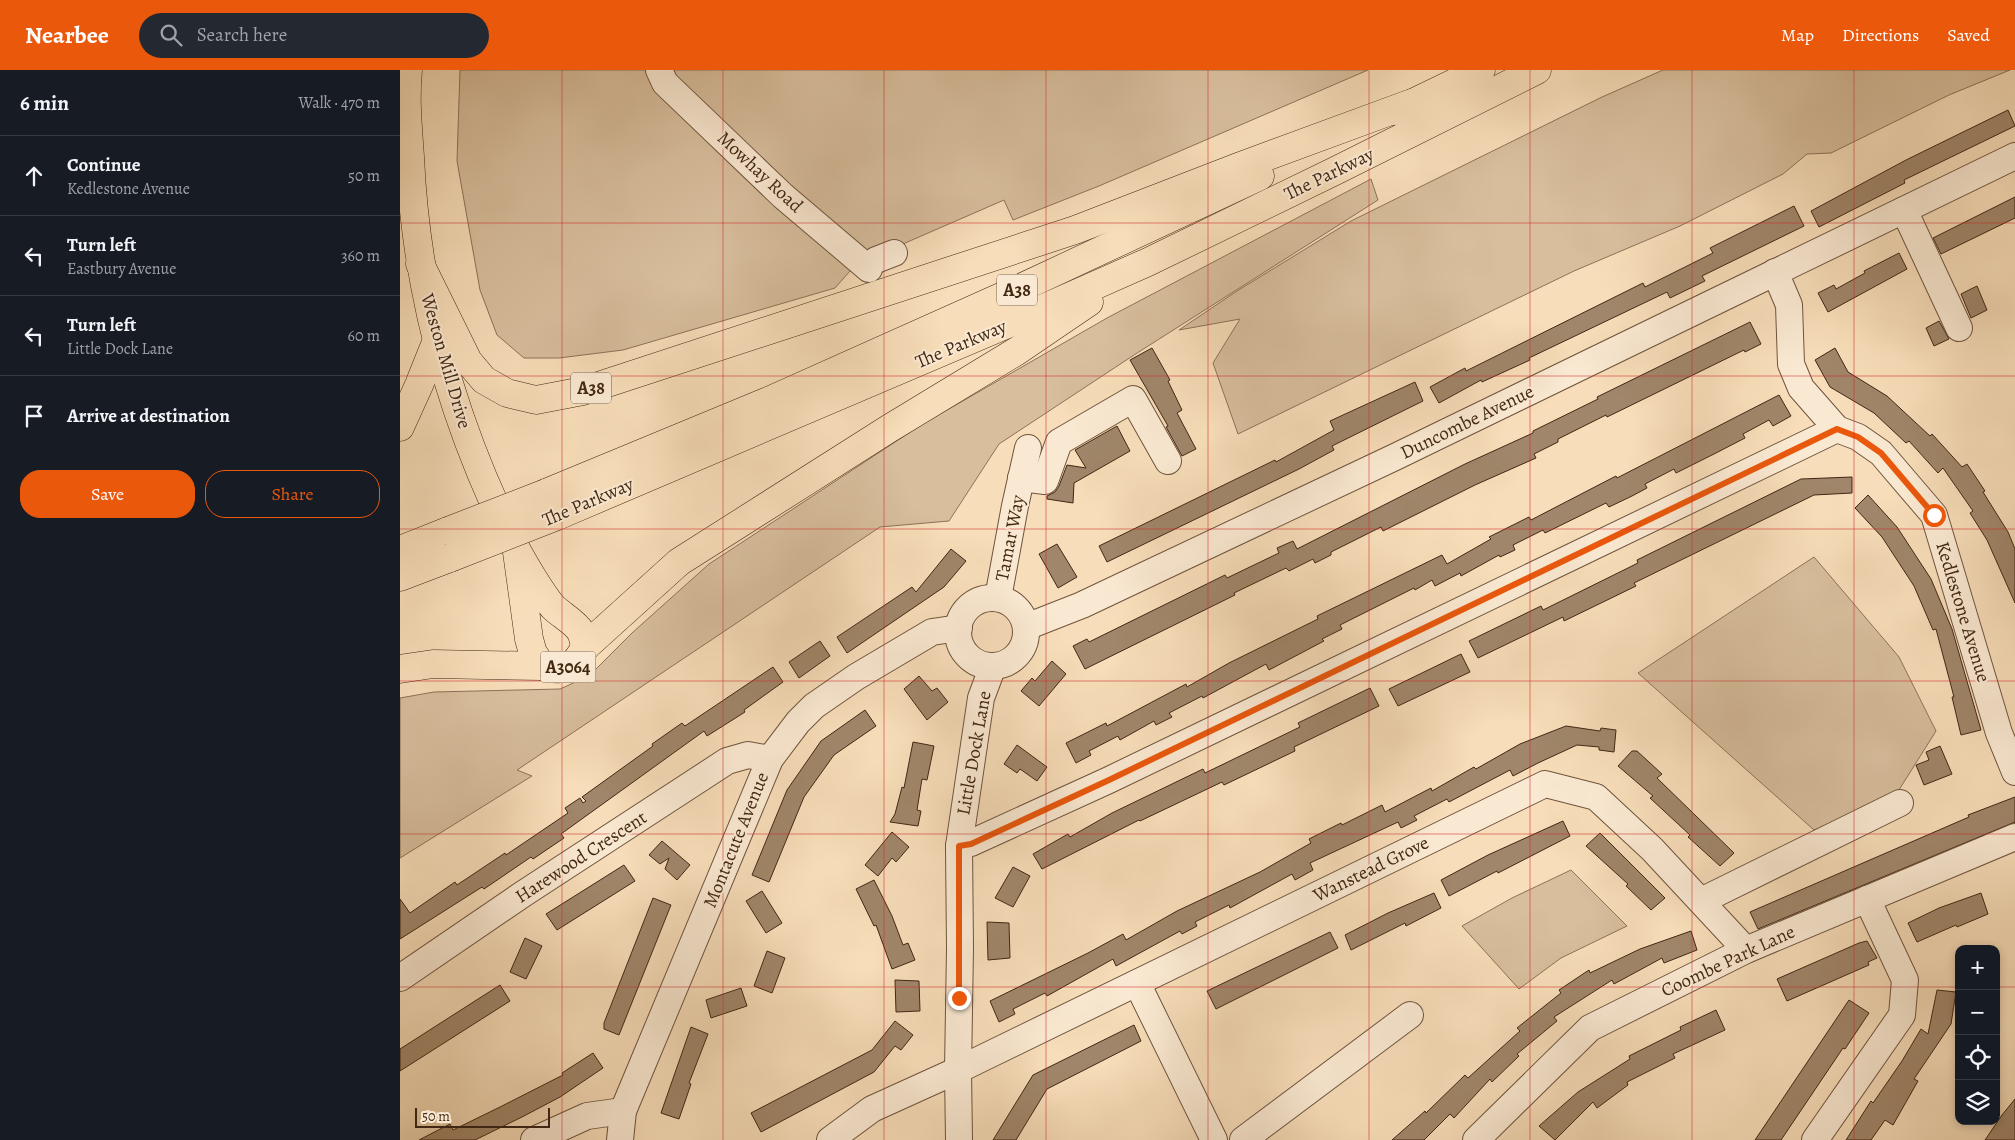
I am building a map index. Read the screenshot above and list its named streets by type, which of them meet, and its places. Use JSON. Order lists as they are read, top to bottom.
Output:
{
  "streets": {
    "main road": [
      "The Parkway",
      "A38",
      "Weston Mill Drive",
      "A3064"
    ],
    "street": [
      "Mowhay Road",
      "Duncombe Avenue",
      "Tamar Way",
      "Kedlestone Avenue",
      "Little Dock Lane",
      "Montacute Avenue",
      "Harewood Crescent",
      "Wanstead Grove",
      "Coombe Park Lane"
    ]
  },
  "crossings": [
    ["The Parkway", "A38"],
    ["A38", "Weston Mill Drive"],
    ["A38", "A3064"],
    ["Weston Mill Drive", "A3064"],
    ["Duncombe Avenue", "Tamar Way"],
    ["Duncombe Avenue", "Kedlestone Avenue"],
    ["Duncombe Avenue", "Little Dock Lane"],
    ["Duncombe Avenue", "Montacute Avenue"],
    ["Tamar Way", "Little Dock Lane"],
    ["Tamar Way", "Montacute Avenue"],
    ["Little Dock Lane", "Montacute Avenue"],
    ["Little Dock Lane", "Wanstead Grove"],
    ["Montacute Avenue", "Harewood Crescent"],
    ["Wanstead Grove", "Coombe Park Lane"]
  ],
  "scale_bar": "50 m",
  "page": {
    "header": "Nearbee",
    "search": "Search here",
    "nav": ["Map", "Directions", "Saved"],
    "heading": ["6 min", "Walk · 470 m"],
    "list": [
      ["Continue", "Kedlestone Avenue", "50 m"],
      ["Turn left", "Eastbury Avenue", "360 m"],
      ["Turn left", "Little Dock Lane", "60 m"],
      "Arrive at destination"
    ],
    "buttons": ["Save", "Share"],
    "map_buttons": ["+", "−"],
    "scale": "50 m"
  }
}
